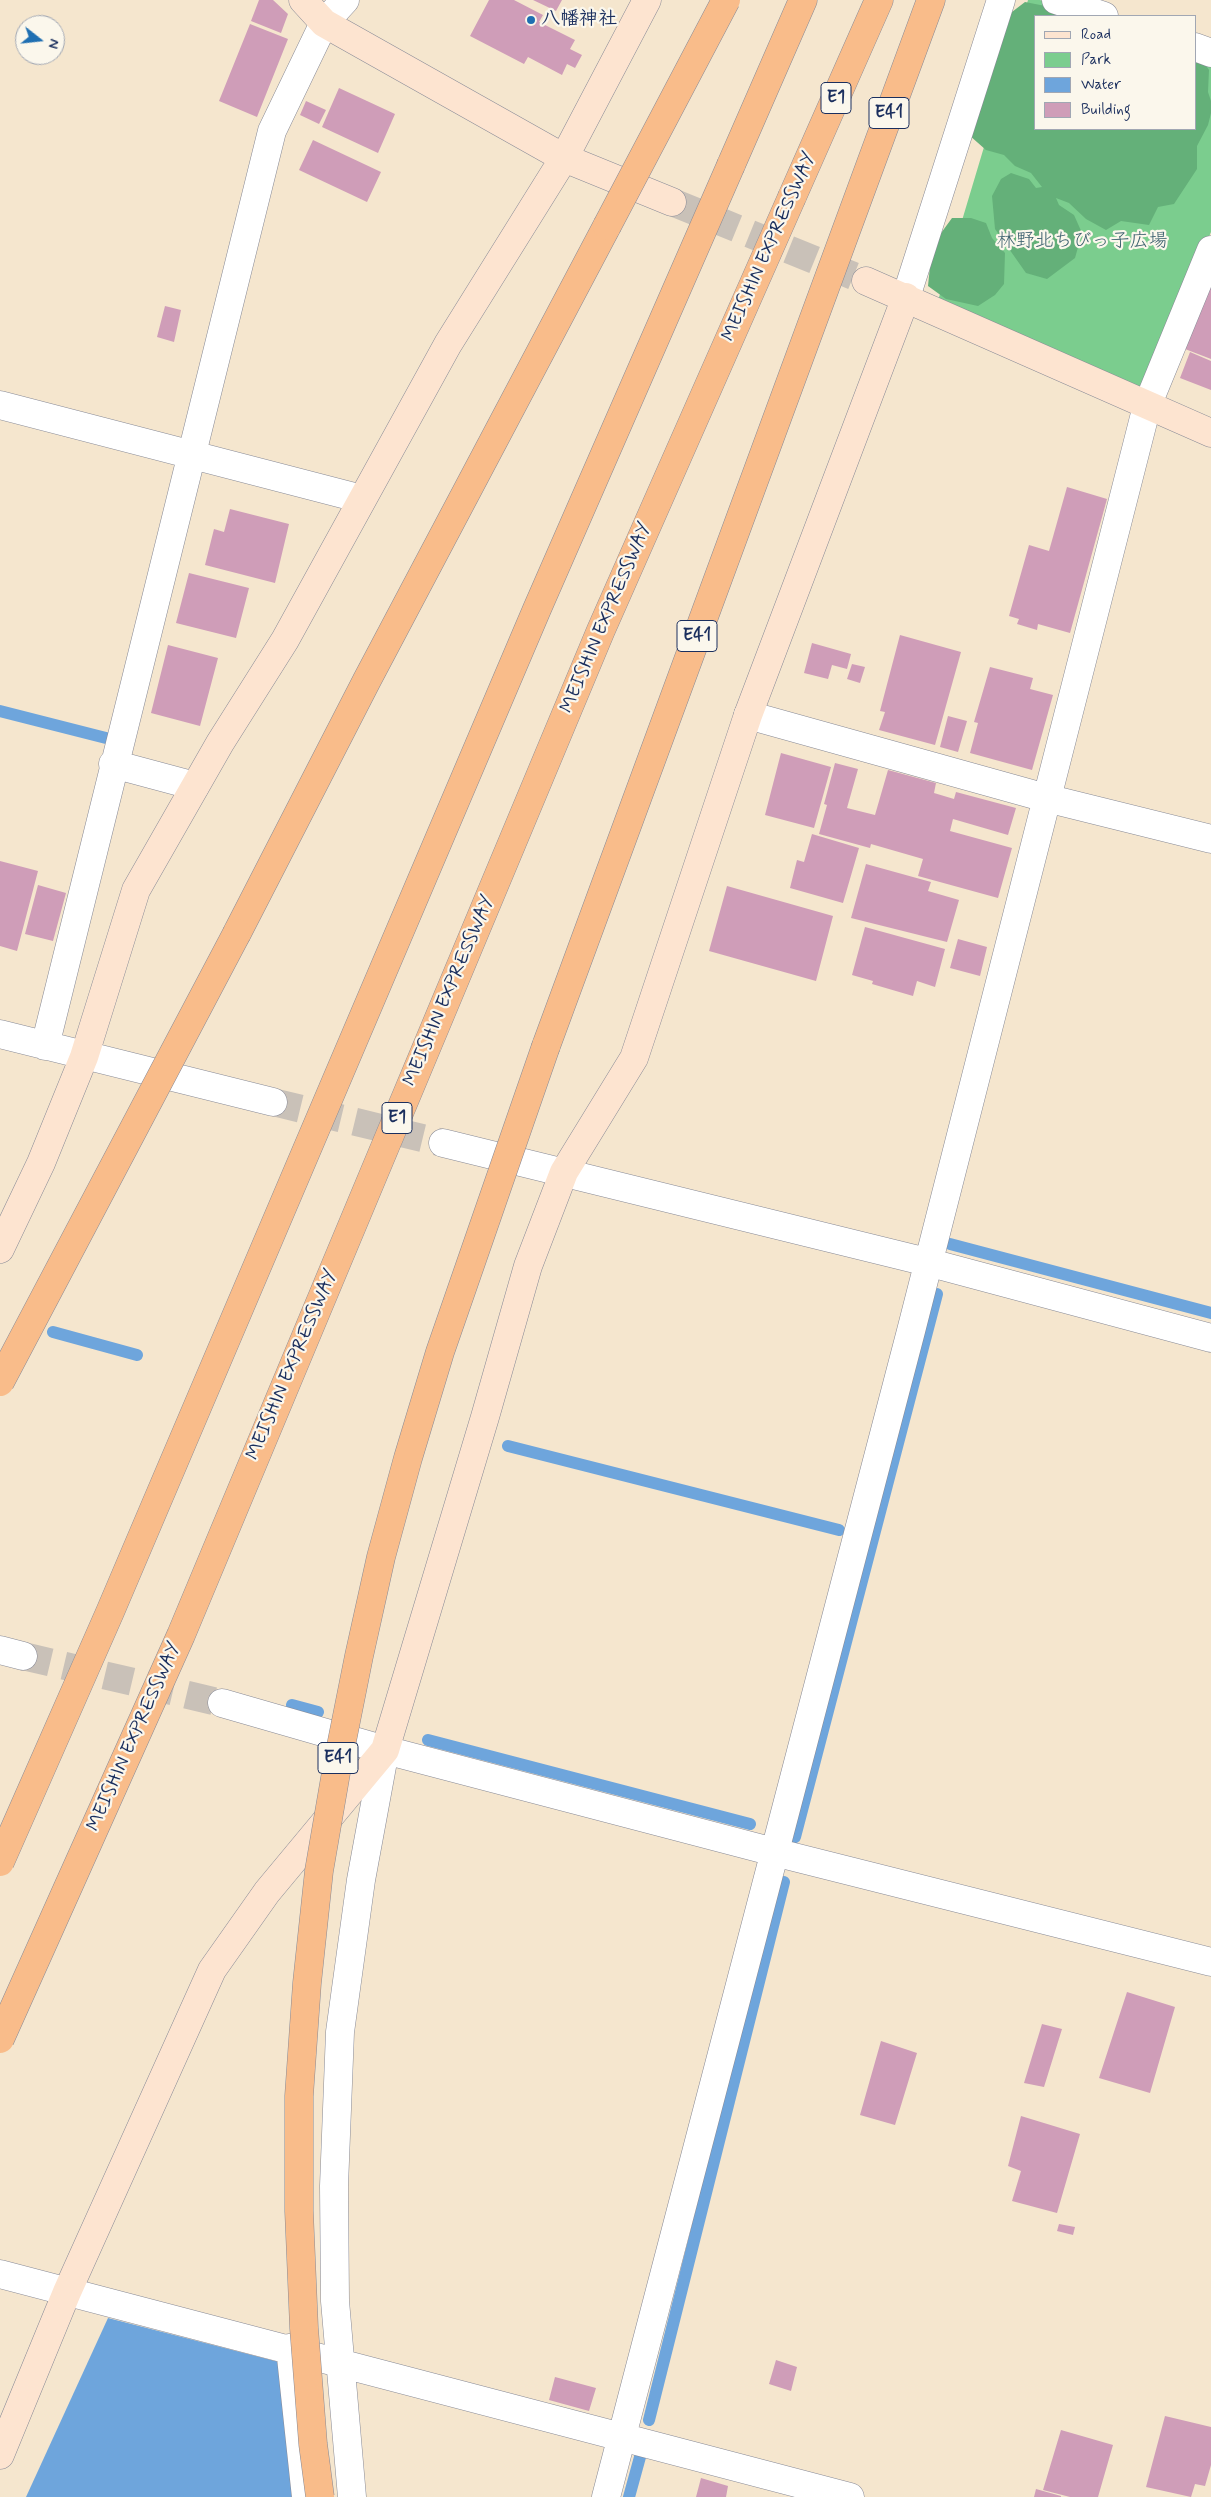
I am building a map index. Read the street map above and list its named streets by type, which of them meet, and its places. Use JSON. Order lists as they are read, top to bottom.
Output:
{
  "streets": {
    "highway": ["E1", "E41", "MEISHIN EXPRESSWAY"]
  },
  "parks": ["林野北ちびっ子広場"],
  "places": ["八幡神社"],
  "legend": [
    "Road",
    "Park",
    "Water",
    "Building"
  ],
  "north": "right"
}
